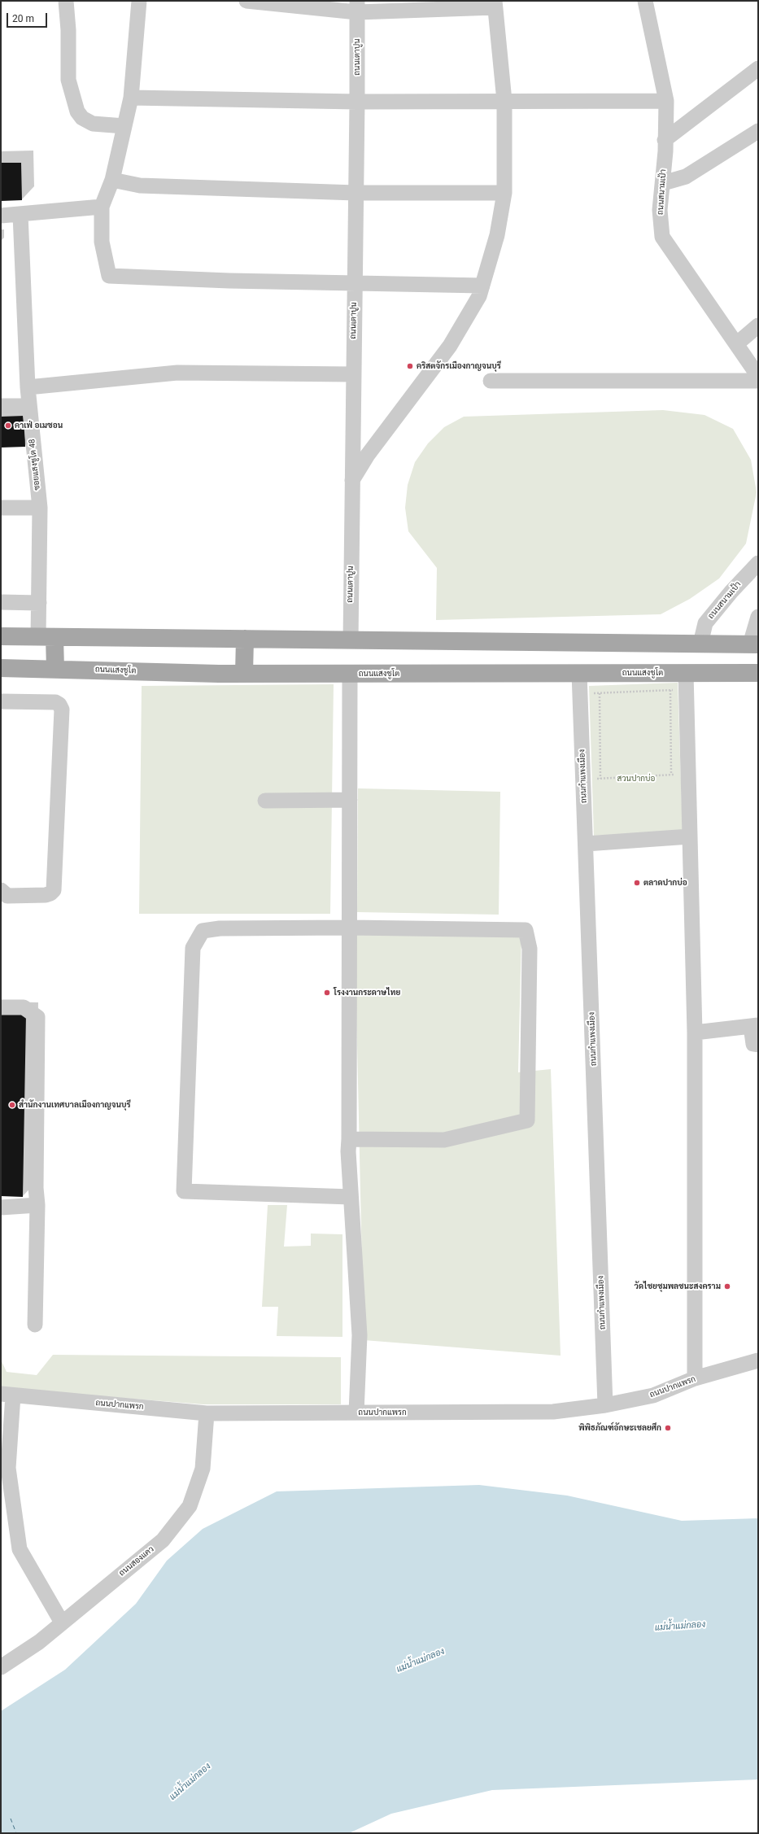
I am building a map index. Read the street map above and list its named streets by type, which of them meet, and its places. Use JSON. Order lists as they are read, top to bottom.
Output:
{
  "streets": {
    "main road": ["ถนนแสงชูโต"],
    "street": [
      "ถนนเตาปูน",
      "ถนนสนามเป้า",
      "ซอยแสงชูโต 48",
      "ถนนกำแพงเมือง",
      "ถนนปากแพรก",
      "ถนนสองแคว"
    ]
  },
  "crossings": [
    ["ถนนแสงชูโต", "ถนนกำแพงเมือง"],
    ["ถนนกำแพงเมือง", "ถนนปากแพรก"],
    ["ถนนปากแพรก", "ถนนสองแคว"]
  ],
  "water": ["แม่น้ำแม่กลอง"],
  "parks": ["สวนปากบ่อ"],
  "places": [
    "คริสตจักรเมืองกาญจนบุรี",
    "คาเฟ่ อเมซอน",
    "ตลาดปากบ่อ",
    "โรงงานกระดาษไทย",
    "สำนักงานเทศบาลเมืองกาญจนบุรี",
    "วัดไชยชุมพลชนะสงคราม",
    "พิพิธภัณฑ์อักษะเชลยศึก"
  ],
  "scale_bar": "20 m"
}
